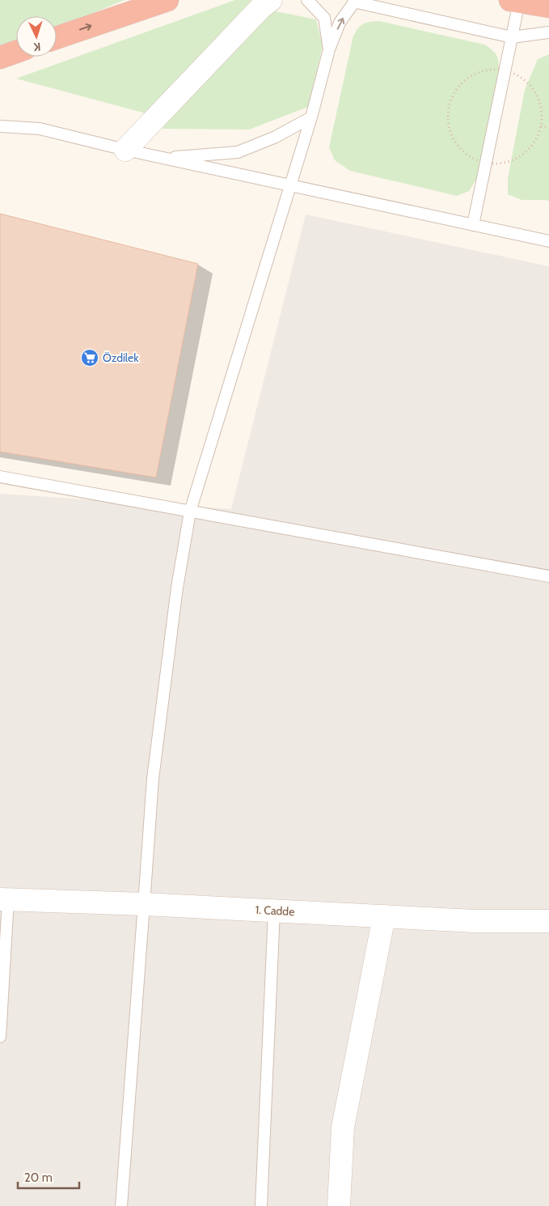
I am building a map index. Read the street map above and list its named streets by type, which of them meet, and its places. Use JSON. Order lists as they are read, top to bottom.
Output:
{
  "streets": {
    "street": ["1. Cadde"]
  },
  "places": {
    "supermarket": ["Özdilek"]
  },
  "scale_bar": "20 m",
  "north": "bottom"
}
